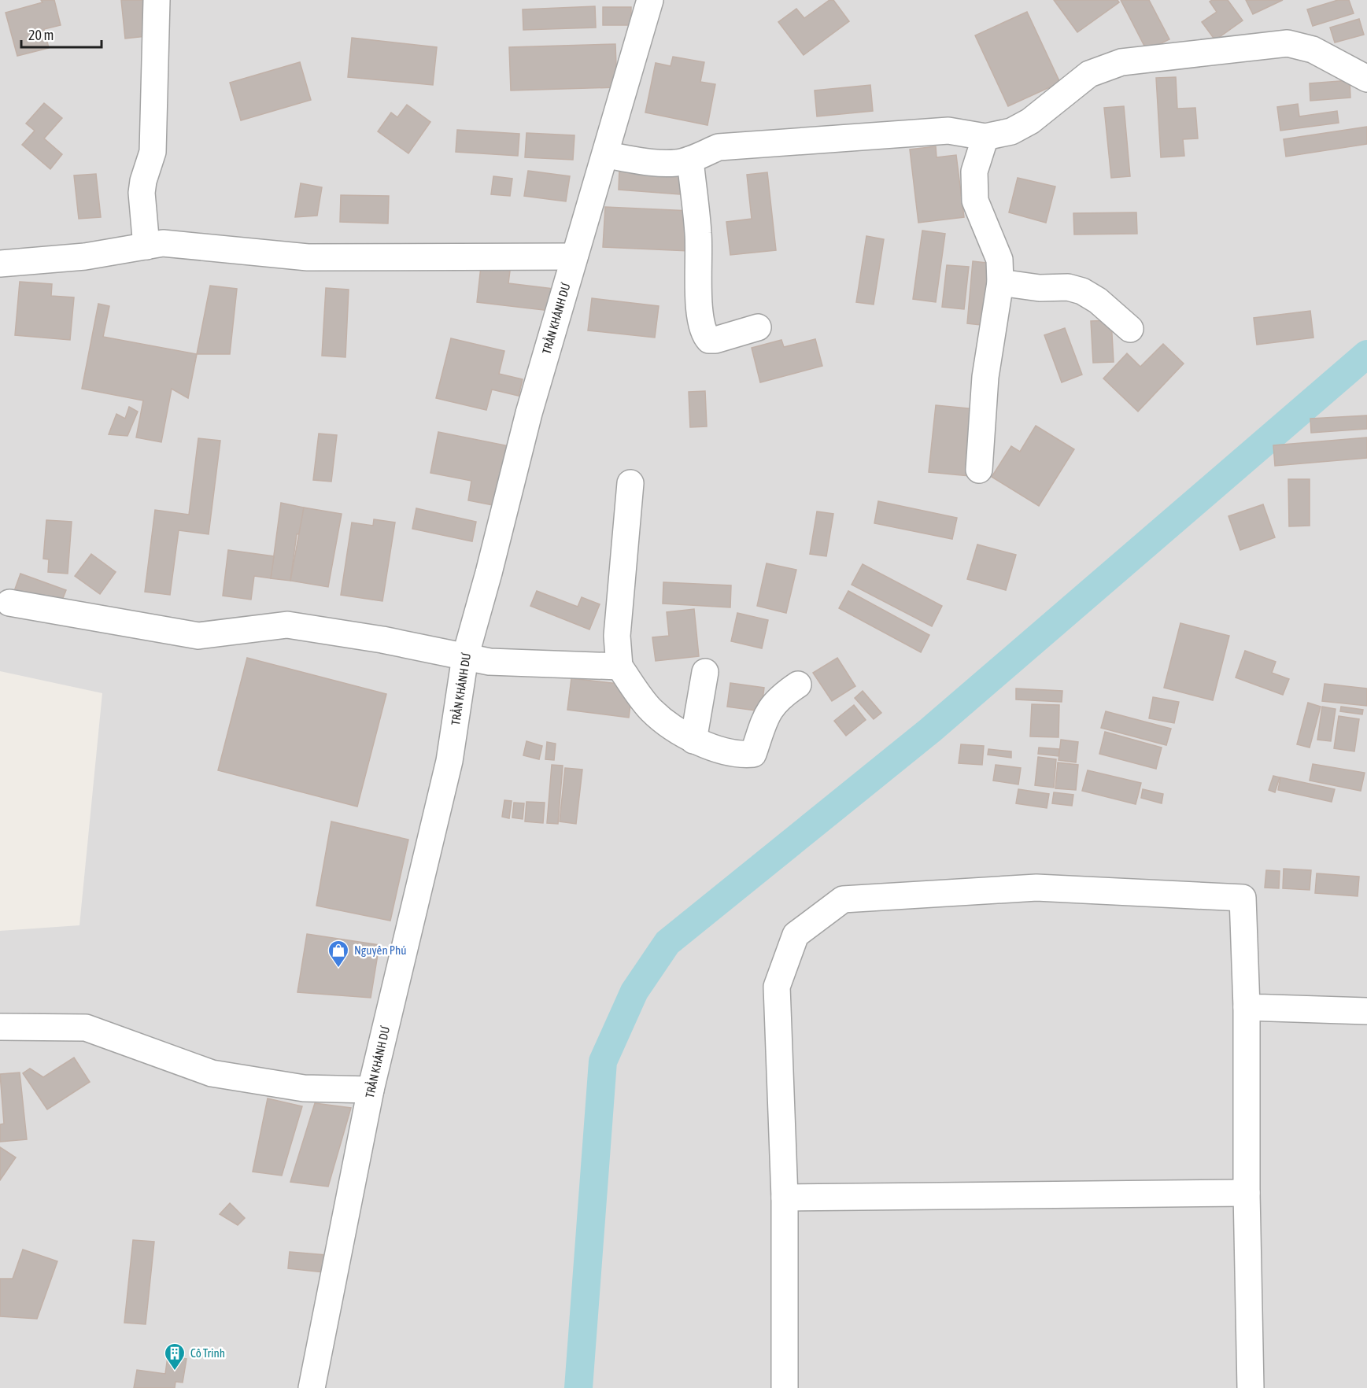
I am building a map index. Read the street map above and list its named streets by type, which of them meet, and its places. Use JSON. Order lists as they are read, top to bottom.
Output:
{
  "streets": {
    "street": ["TRẦN KHÁNH DƯ"]
  },
  "places": {
    "shop": ["Nguyên Phú"],
    "building": ["Cô Trinh"]
  },
  "scale_bar": "20 m"
}
